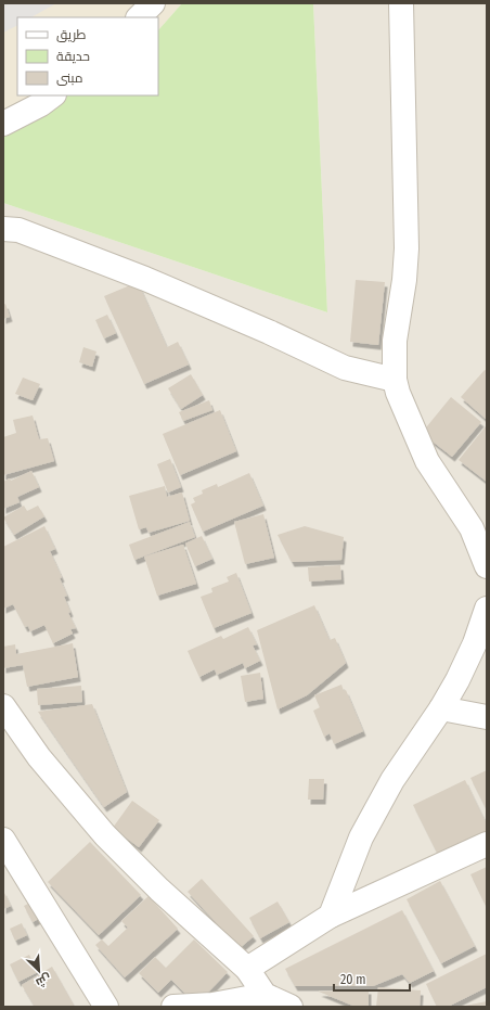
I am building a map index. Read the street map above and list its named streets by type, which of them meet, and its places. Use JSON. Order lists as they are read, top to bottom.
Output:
{
  "legend": ["طريق", "حديقة", "مبنى"],
  "scale_bar": "20 m",
  "north": "bottom right"
}
